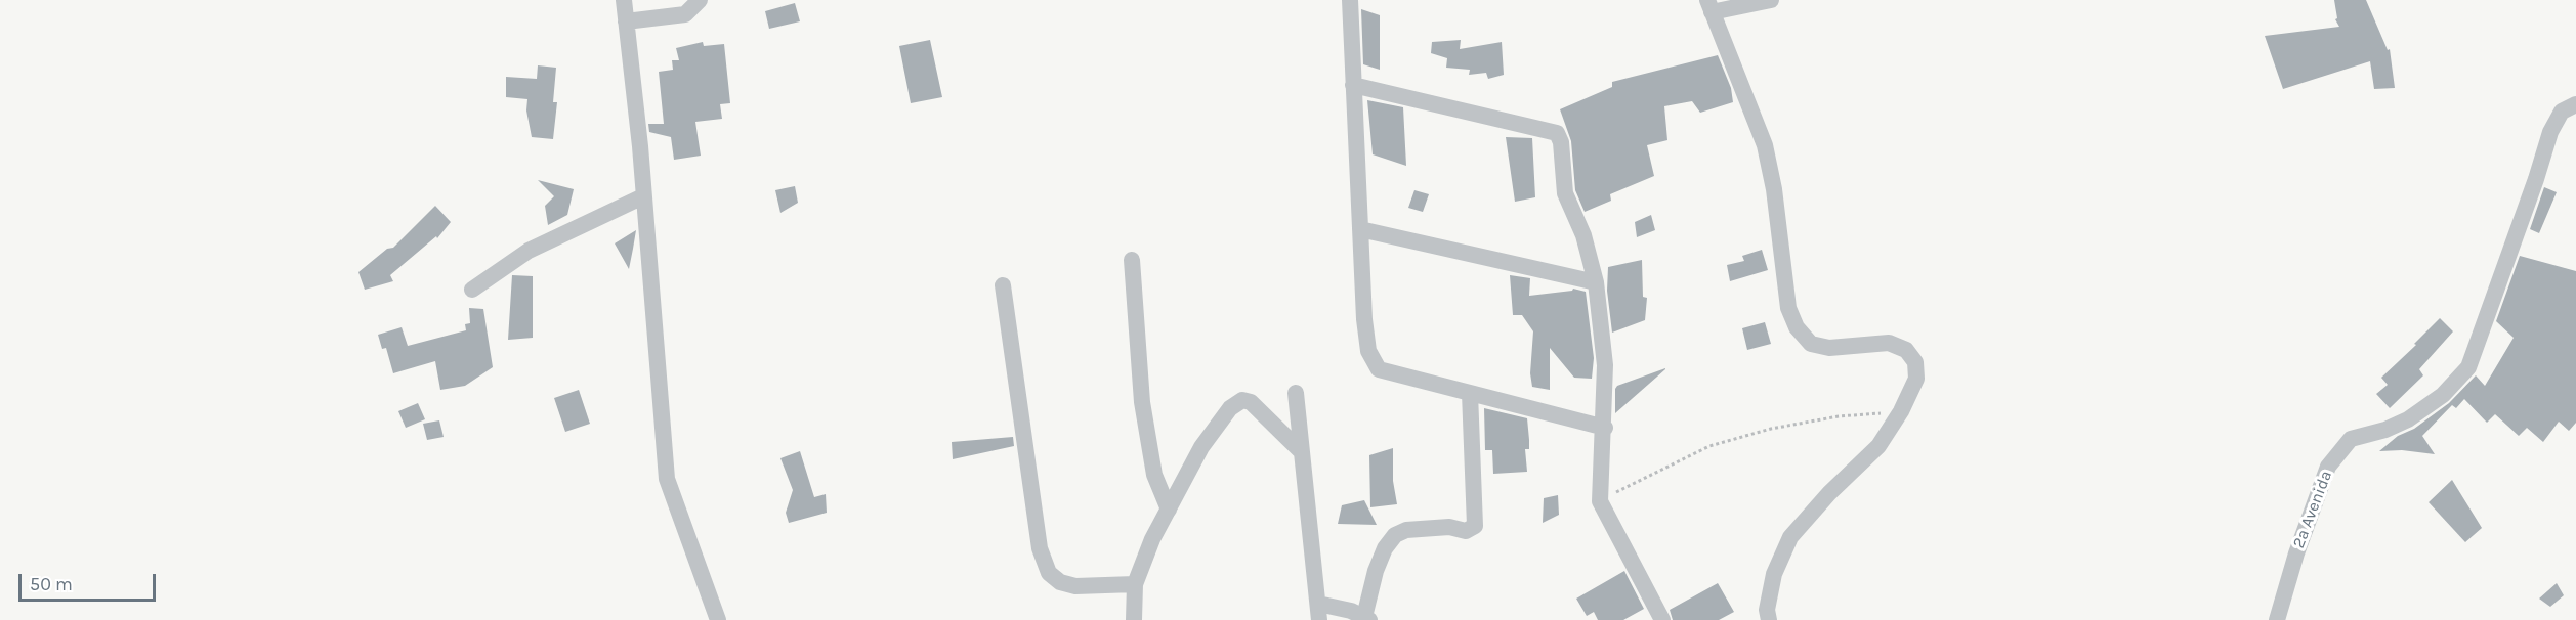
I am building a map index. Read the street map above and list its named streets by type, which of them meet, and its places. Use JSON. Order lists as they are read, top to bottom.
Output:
{
  "streets": {
    "street": ["2a Avenida"]
  },
  "scale_bar": "50 m"
}
